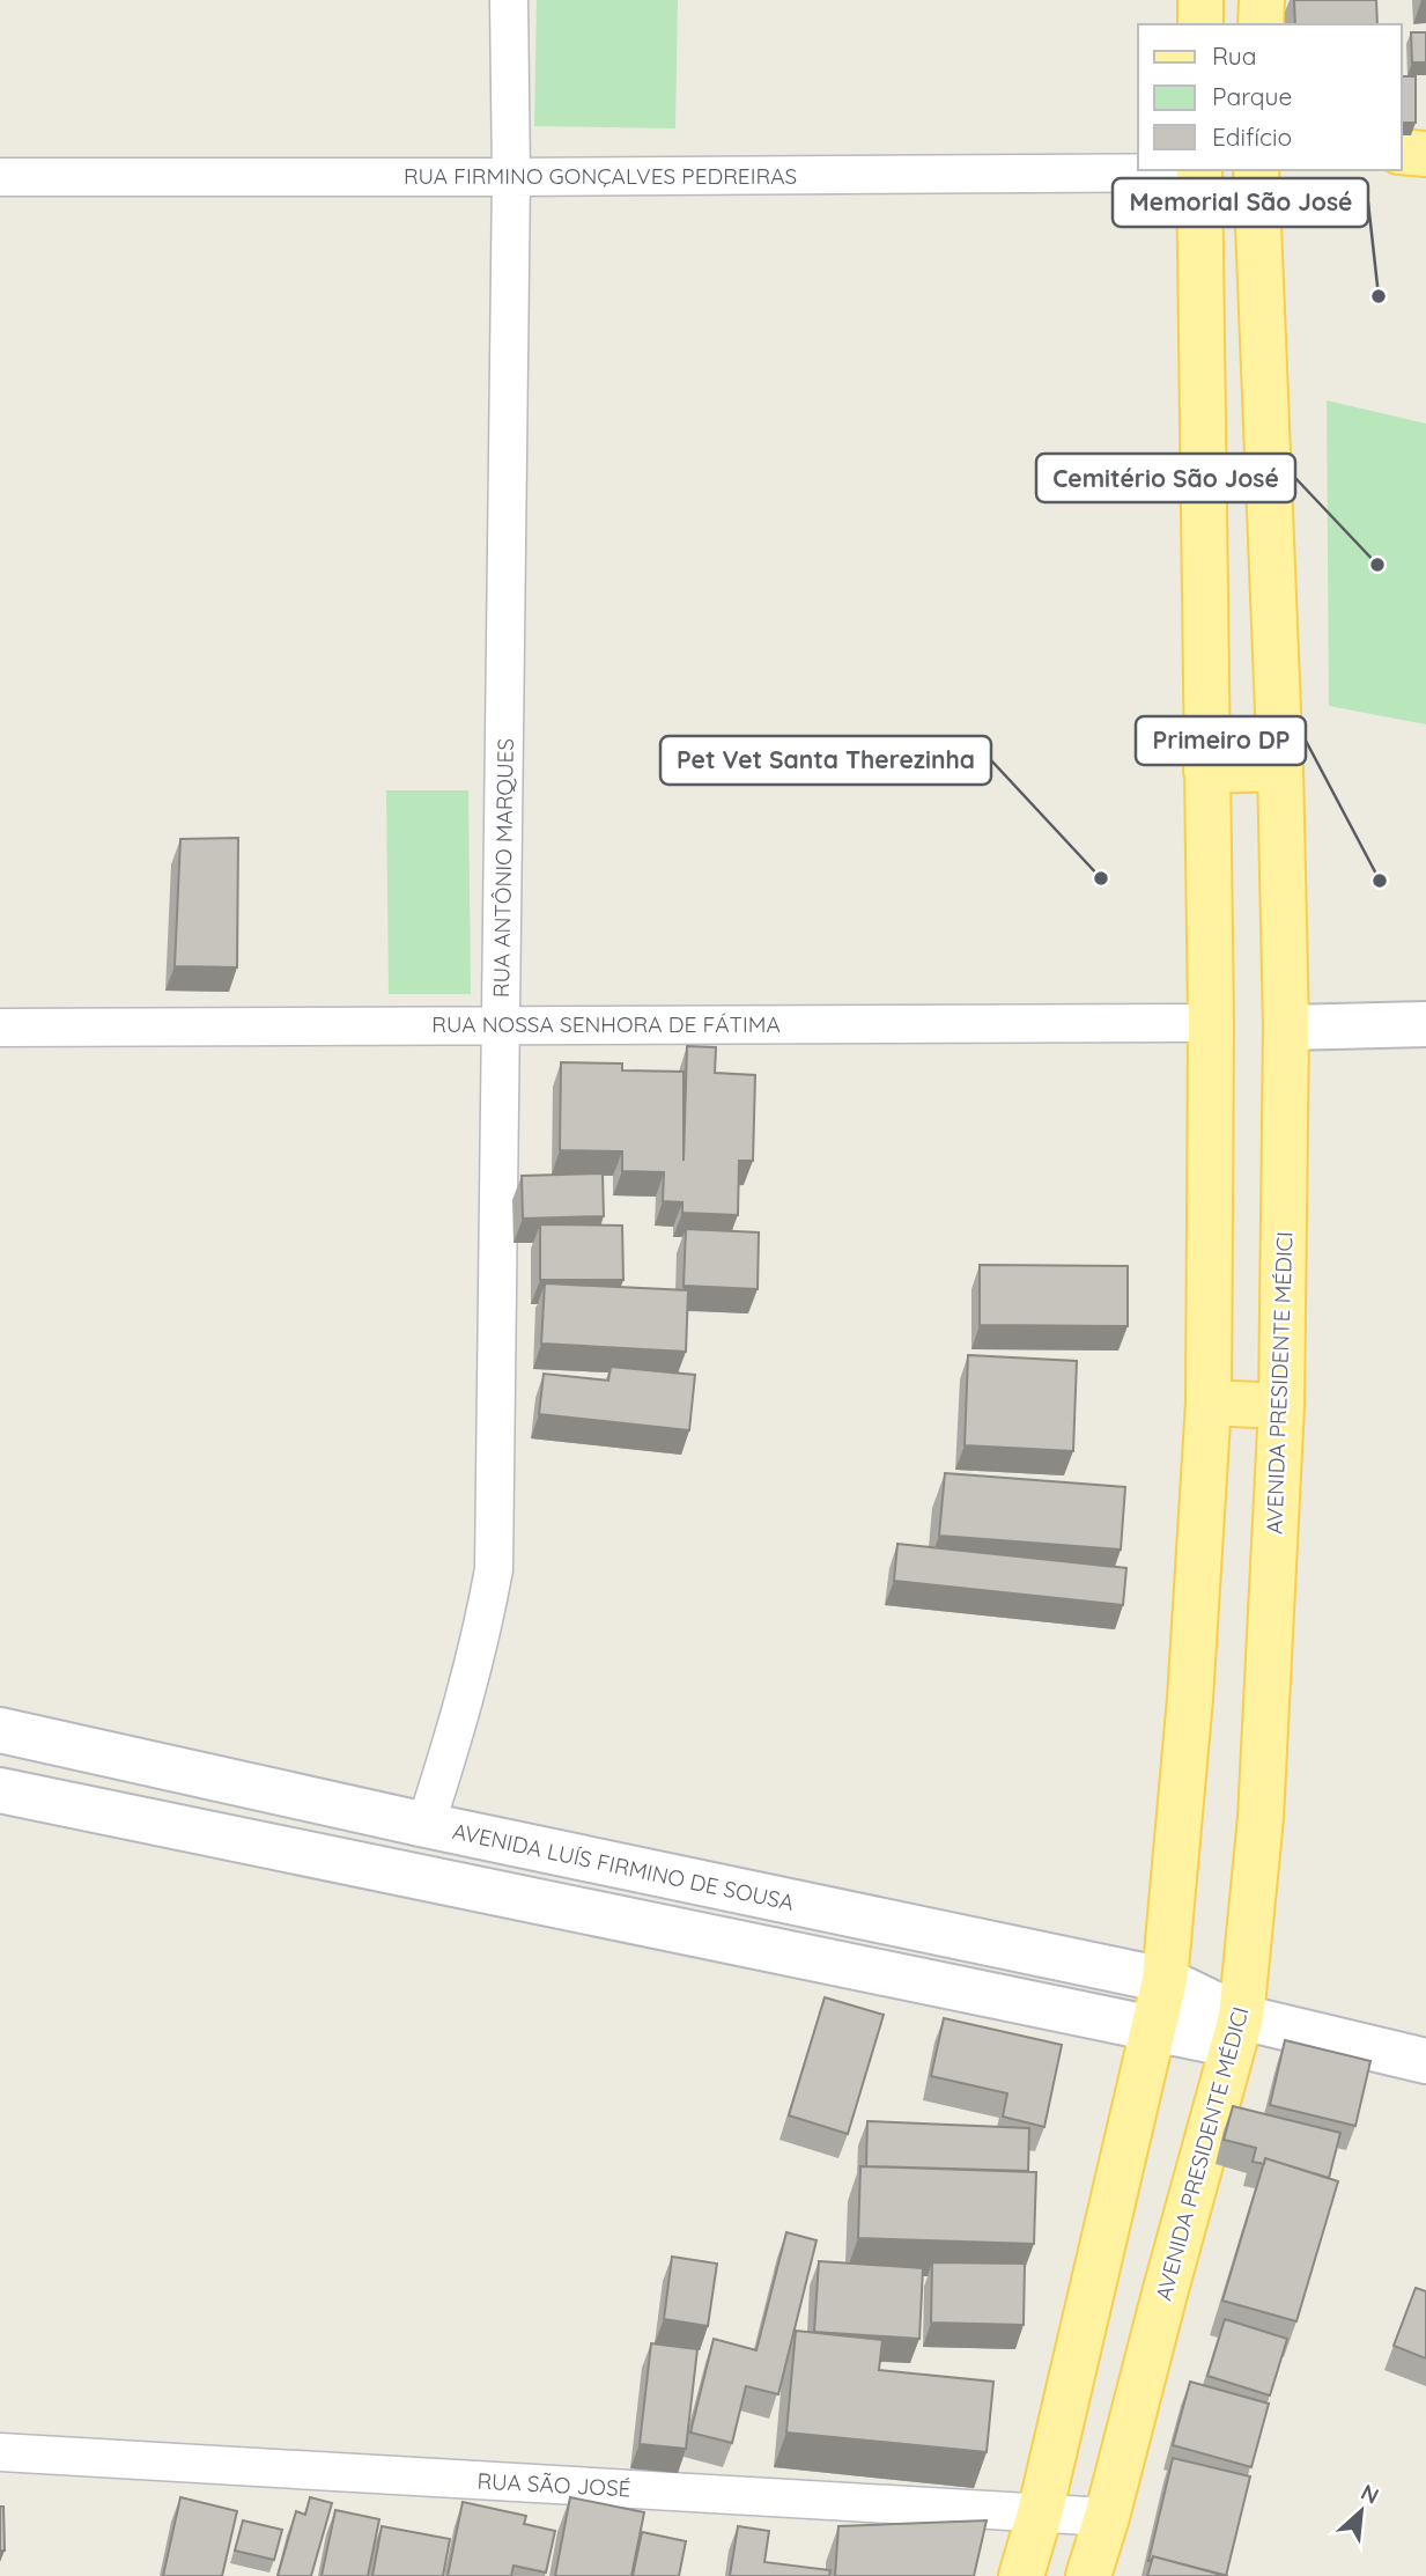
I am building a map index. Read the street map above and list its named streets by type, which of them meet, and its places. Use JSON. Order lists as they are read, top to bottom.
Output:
{
  "streets": {
    "main road": ["AVENIDA PRESIDENTE MÉDICI", "AVENIDA LUÍS FIRMINO DE SOUSA"],
    "street": [
      "RUA FIRMINO GONÇALVES PEDREIRAS",
      "RUA ANTÔNIO MARQUES",
      "RUA NOSSA SENHORA DE FÁTIMA",
      "RUA SÃO JOSÉ"
    ]
  },
  "crossings": [
    ["RUA FIRMINO GONÇALVES PEDREIRAS", "RUA ANTÔNIO MARQUES"],
    ["RUA ANTÔNIO MARQUES", "RUA NOSSA SENHORA DE FÁTIMA"],
    ["RUA ANTÔNIO MARQUES", "AVENIDA LUÍS FIRMINO DE SOUSA"],
    ["AVENIDA PRESIDENTE MÉDICI", "AVENIDA LUÍS FIRMINO DE SOUSA"],
    ["AVENIDA PRESIDENTE MÉDICI", "RUA SÃO JOSÉ"]
  ],
  "places": [
    "Memorial São José",
    "Cemitério São José",
    "Pet Vet Santa Therezinha",
    "Primeiro DP"
  ],
  "legend": ["Rua", "Parque", "Edifício"],
  "north": "top right"
}
